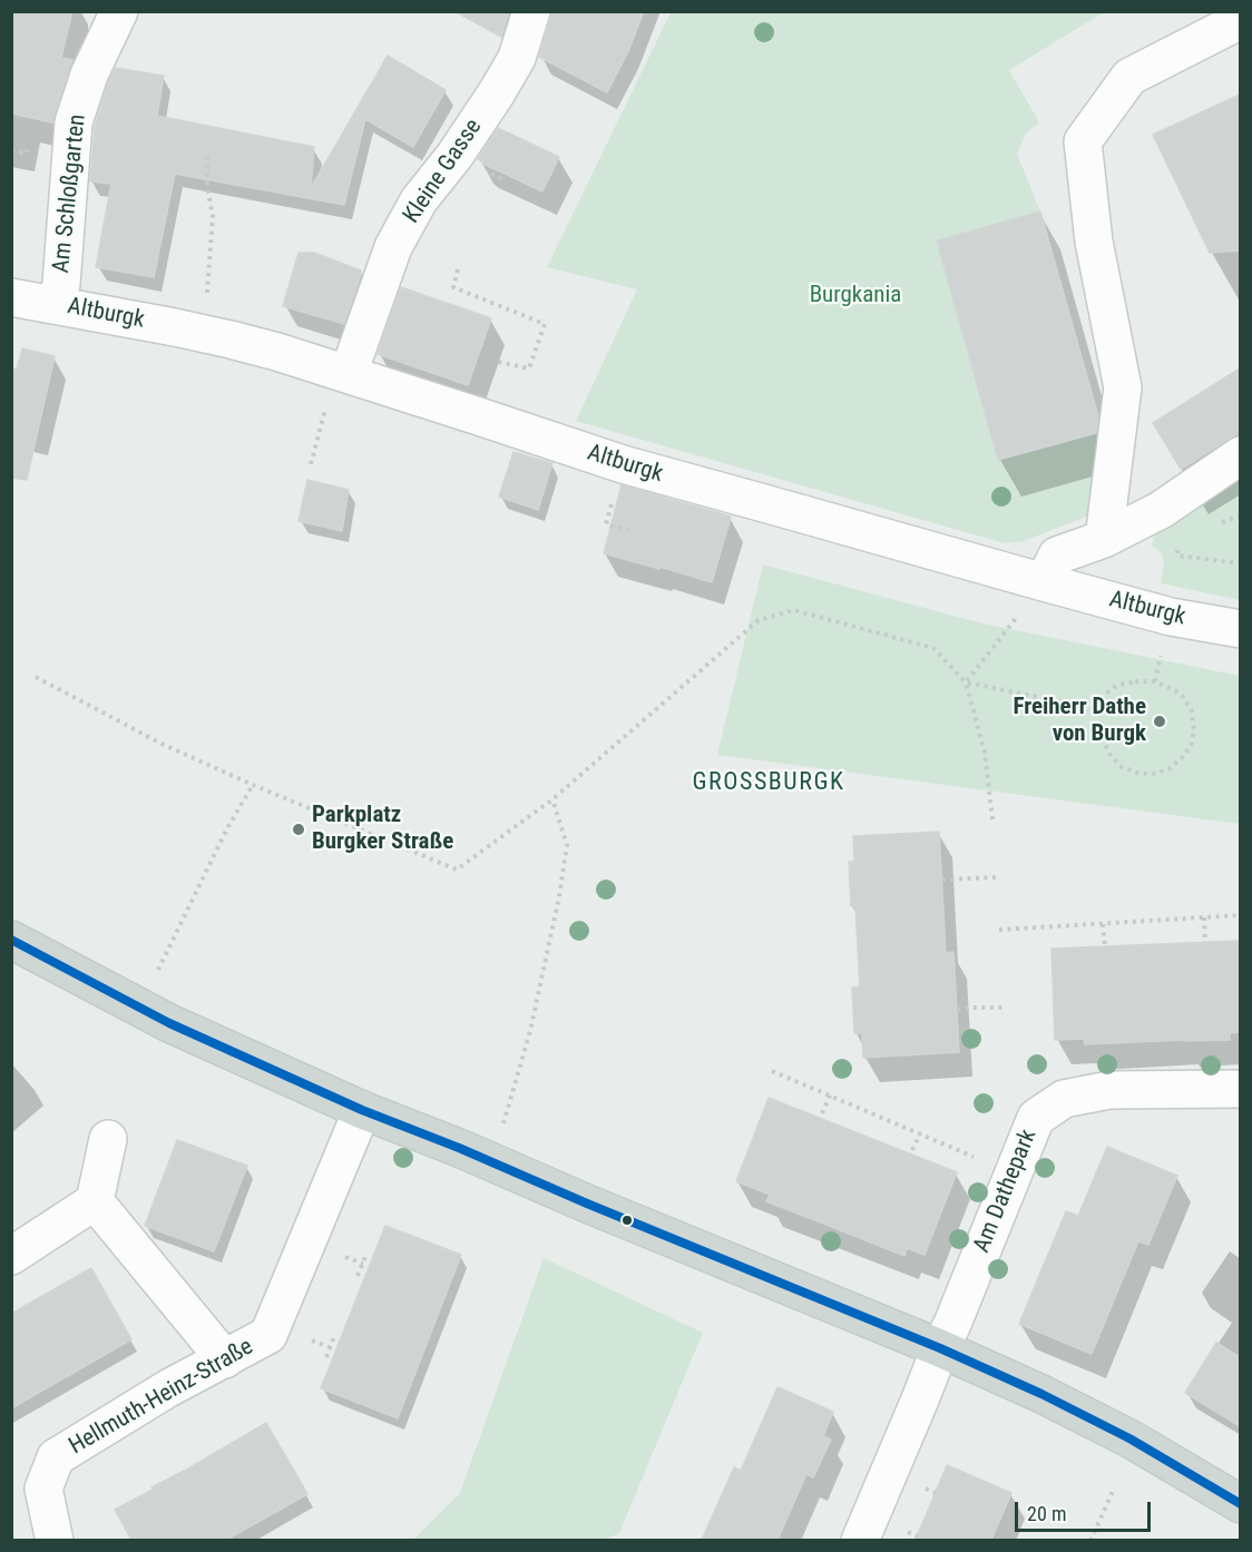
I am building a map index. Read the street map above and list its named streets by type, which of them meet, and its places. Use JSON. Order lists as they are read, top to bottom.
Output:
{
  "streets": {
    "street": [
      "Kleine Gasse",
      "Am Schloßgarten",
      "Altburgk",
      "Am Dathepark",
      "Hellmuth-Heinz-Straße"
    ]
  },
  "crossings": [
    ["Kleine Gasse", "Altburgk"],
    ["Am Schloßgarten", "Altburgk"]
  ],
  "districts": ["GROSSBURGK"],
  "parks": ["Burgkania"],
  "places": ["Freiherr Dathe von Burgk", "Parkplatz Burgker Straße"],
  "scale_bar": "20 m"
}
